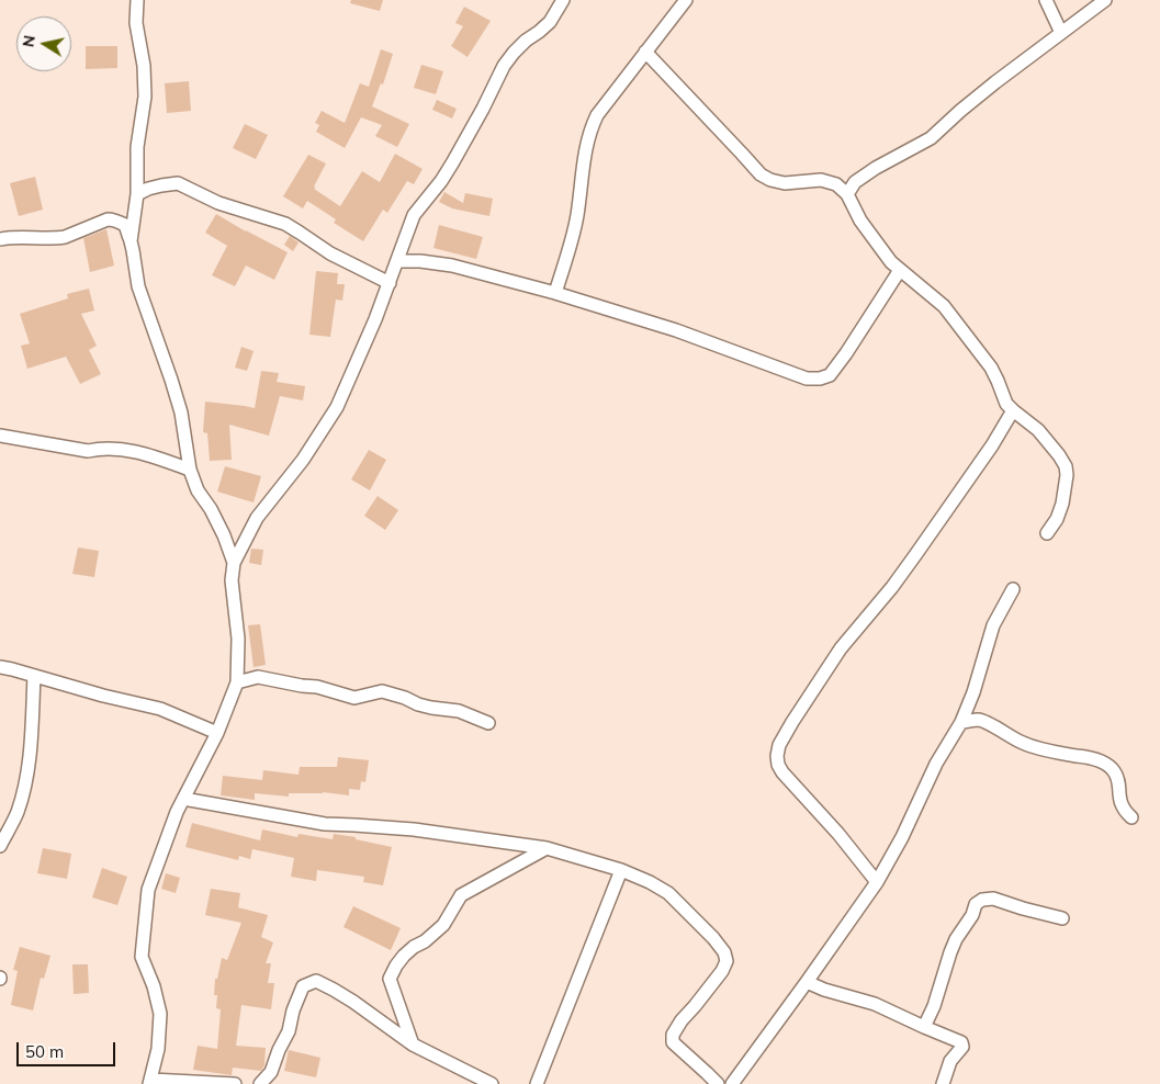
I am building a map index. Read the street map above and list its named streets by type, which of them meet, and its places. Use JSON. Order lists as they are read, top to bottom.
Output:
{
  "scale_bar": "50 m",
  "north": "left"
}
